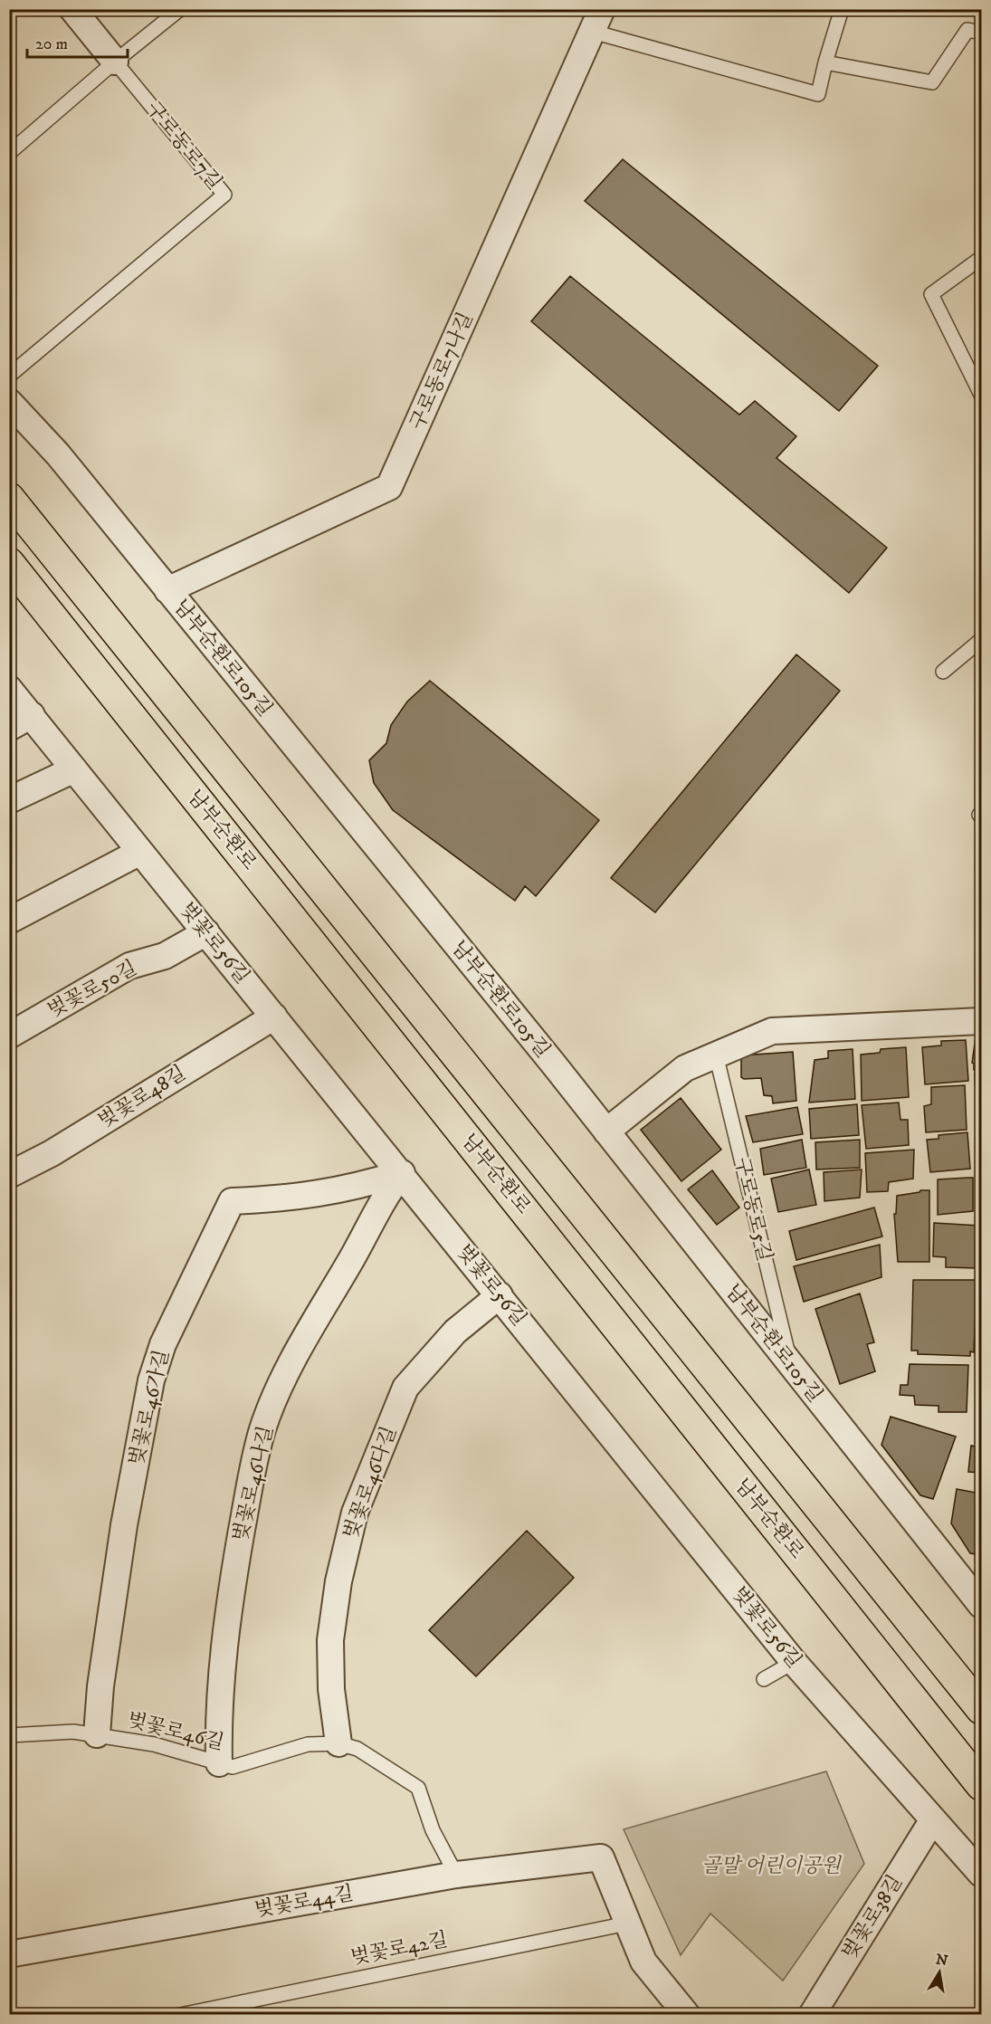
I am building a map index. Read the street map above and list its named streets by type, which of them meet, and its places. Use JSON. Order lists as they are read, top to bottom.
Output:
{
  "streets": {
    "main road": ["남부순환로"],
    "street": [
      "구로동로7길",
      "구로동로7나길",
      "남부순환로105길",
      "벚꽃로56길",
      "벚꽃로50길",
      "벚꽃로48길",
      "벚꽃로46가길",
      "벚꽃로46다길",
      "벚꽃로46나길",
      "벚꽃로44길",
      "벚꽃로38길"
    ],
    "lane": ["구로동로5길", "벚꽃로46길", "벚꽃로42길"]
  },
  "crossings": [
    ["구로동로7나길", "남부순환로105길"],
    ["남부순환로105길", "구로동로5길"],
    ["벚꽃로56길", "벚꽃로50길"],
    ["벚꽃로56길", "벚꽃로48길"],
    ["벚꽃로56길", "벚꽃로46가길"],
    ["벚꽃로56길", "벚꽃로46다길"],
    ["벚꽃로56길", "벚꽃로46나길"],
    ["벚꽃로56길", "벚꽃로38길"],
    ["벚꽃로46가길", "벚꽃로46나길"],
    ["벚꽃로46가길", "벚꽃로46길"],
    ["벚꽃로46다길", "벚꽃로46길"],
    ["벚꽃로46나길", "벚꽃로46길"],
    ["벚꽃로46길", "벚꽃로44길"],
    ["벚꽃로44길", "벚꽃로42길"]
  ],
  "parks": ["골말 어린이공원"],
  "scale_bar": "20 m",
  "north": "top"
}
